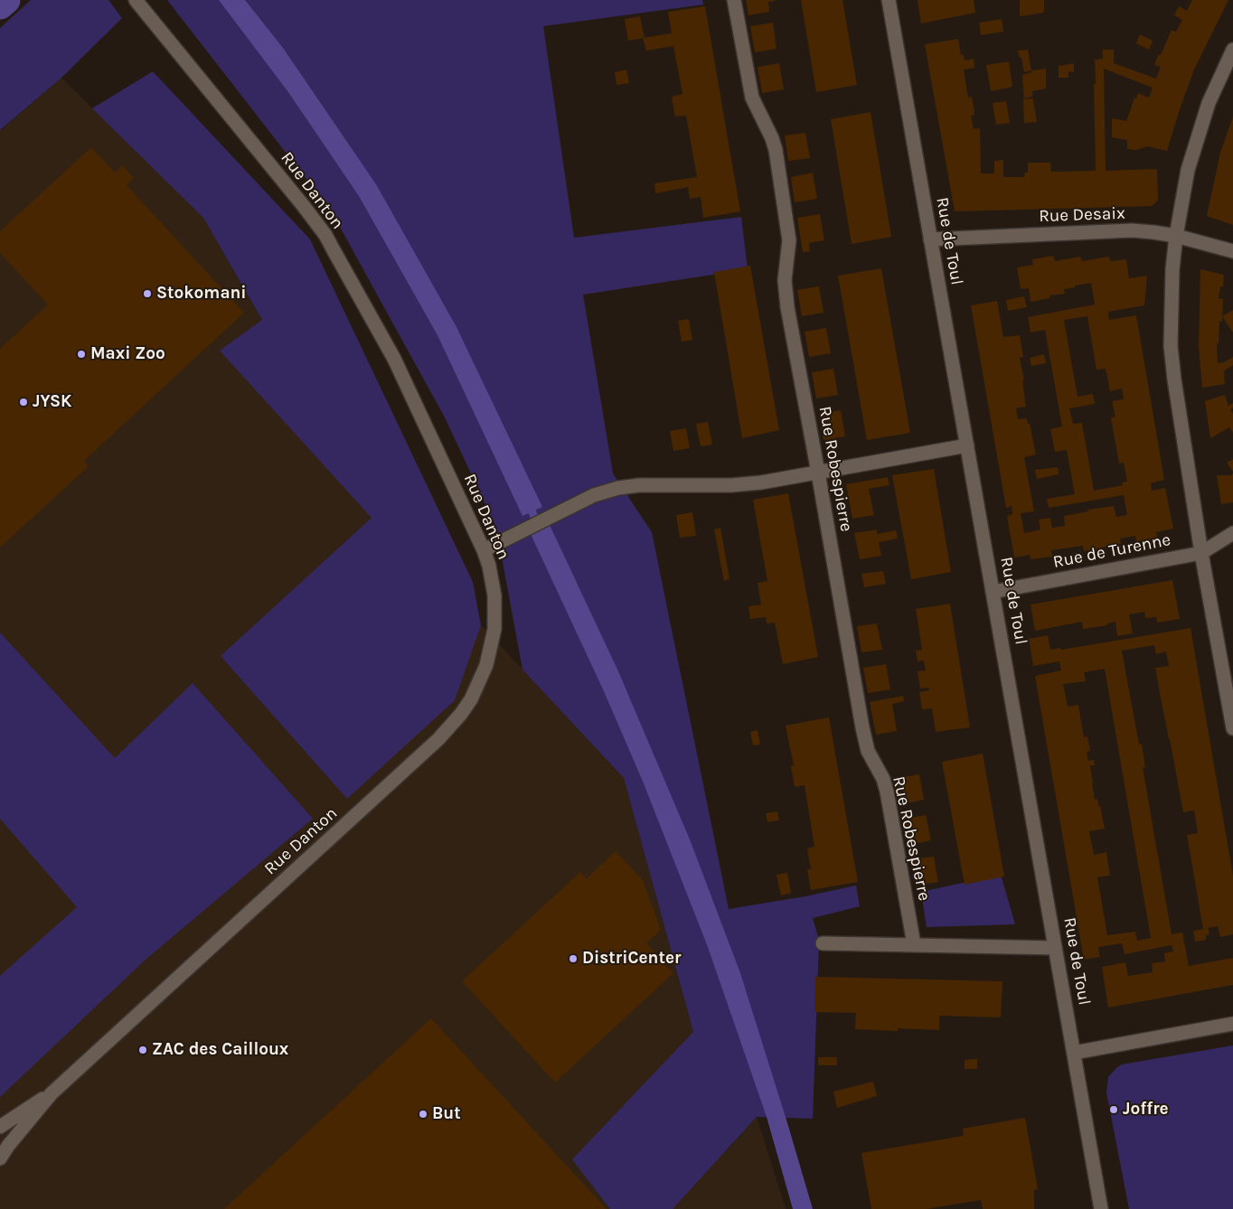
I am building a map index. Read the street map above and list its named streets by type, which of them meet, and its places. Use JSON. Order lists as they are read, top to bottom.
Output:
{
  "streets": {
    "street": [
      "Rue Danton",
      "Rue Desaix",
      "Rue de Toul",
      "Rue Robespierre",
      "Rue de Turenne"
    ]
  },
  "crossings": [
    ["Rue Desaix", "Rue de Toul"],
    ["Rue de Toul", "Rue de Turenne"]
  ],
  "places": [
    "Stokomani",
    "Maxi Zoo",
    "JYSK",
    "DistriCenter",
    "ZAC des Cailloux",
    "Joffre",
    "But"
  ]
}
